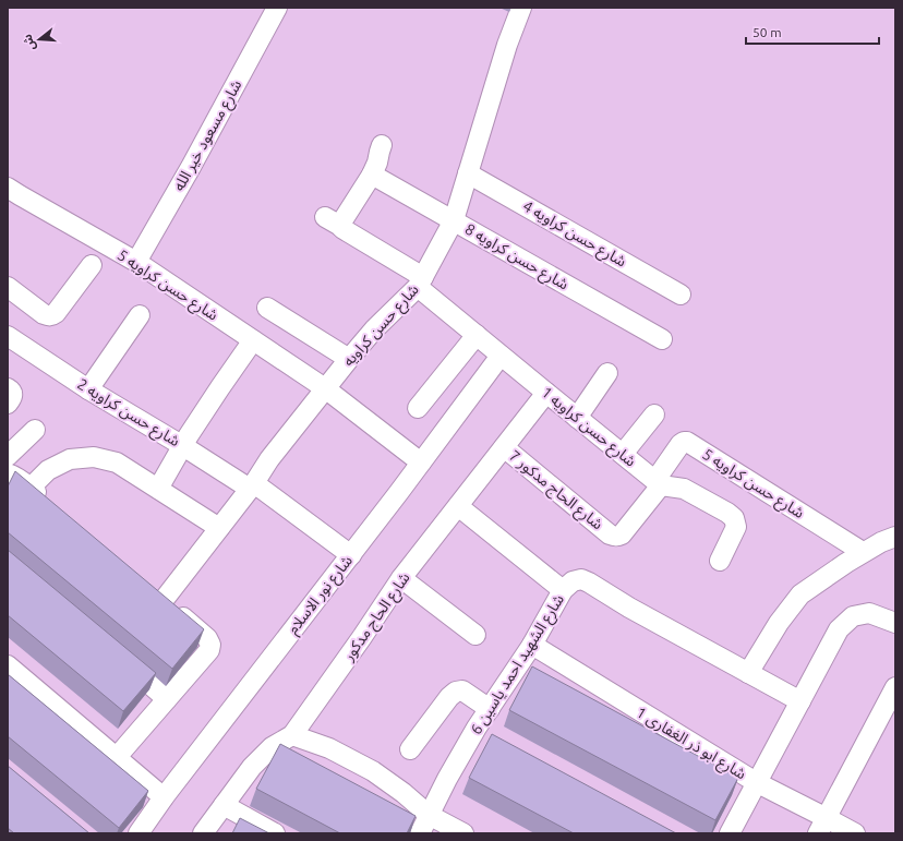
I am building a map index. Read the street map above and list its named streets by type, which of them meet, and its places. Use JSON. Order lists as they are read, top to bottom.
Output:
{
  "streets": {
    "street": [
      "شارع مسعود خير الله",
      "شارع حسن كراويه 4",
      "شارع حسن كراويه 8",
      "شارع حسن كراويه 5",
      "شارع حسن كراويه",
      "شارع حسن كراويه 2",
      "شارع حسن كراويه 1",
      "شارع الحاج مدكور 7",
      "شارع نور الاسلام",
      "شارع الحاج مدكور",
      "شارع الشهيد احمد ياسين 6",
      "شارع ابو ذر الغفارى 1"
    ]
  },
  "crossings": [
    ["شارع مسعود خير الله", "شارع حسن كراويه 5"],
    ["شارع حسن كراويه 4", "شارع حسن كراويه"],
    ["شارع حسن كراويه 8", "شارع حسن كراويه"],
    ["شارع حسن كراويه 8", "شارع حسن كراويه 1"],
    ["شارع حسن كراويه 5", "شارع حسن كراويه"],
    ["شارع حسن كراويه 5", "شارع حسن كراويه 1"],
    ["شارع حسن كراويه 5", "شارع الحاج مدكور 7"],
    ["شارع حسن كراويه", "شارع حسن كراويه 2"],
    ["شارع حسن كراويه", "شارع حسن كراويه 1"],
    ["شارع حسن كراويه 2", "شارع نور الاسلام"],
    ["شارع حسن كراويه 1", "شارع الحاج مدكور 7"],
    ["شارع حسن كراويه 1", "شارع نور الاسلام"],
    ["شارع حسن كراويه 1", "شارع الحاج مدكور"],
    ["شارع الحاج مدكور 7", "شارع الحاج مدكور"],
    ["شارع الشهيد احمد ياسين 6", "شارع ابو ذر الغفارى 1"]
  ],
  "scale_bar": "50 m",
  "north": "left"
}
